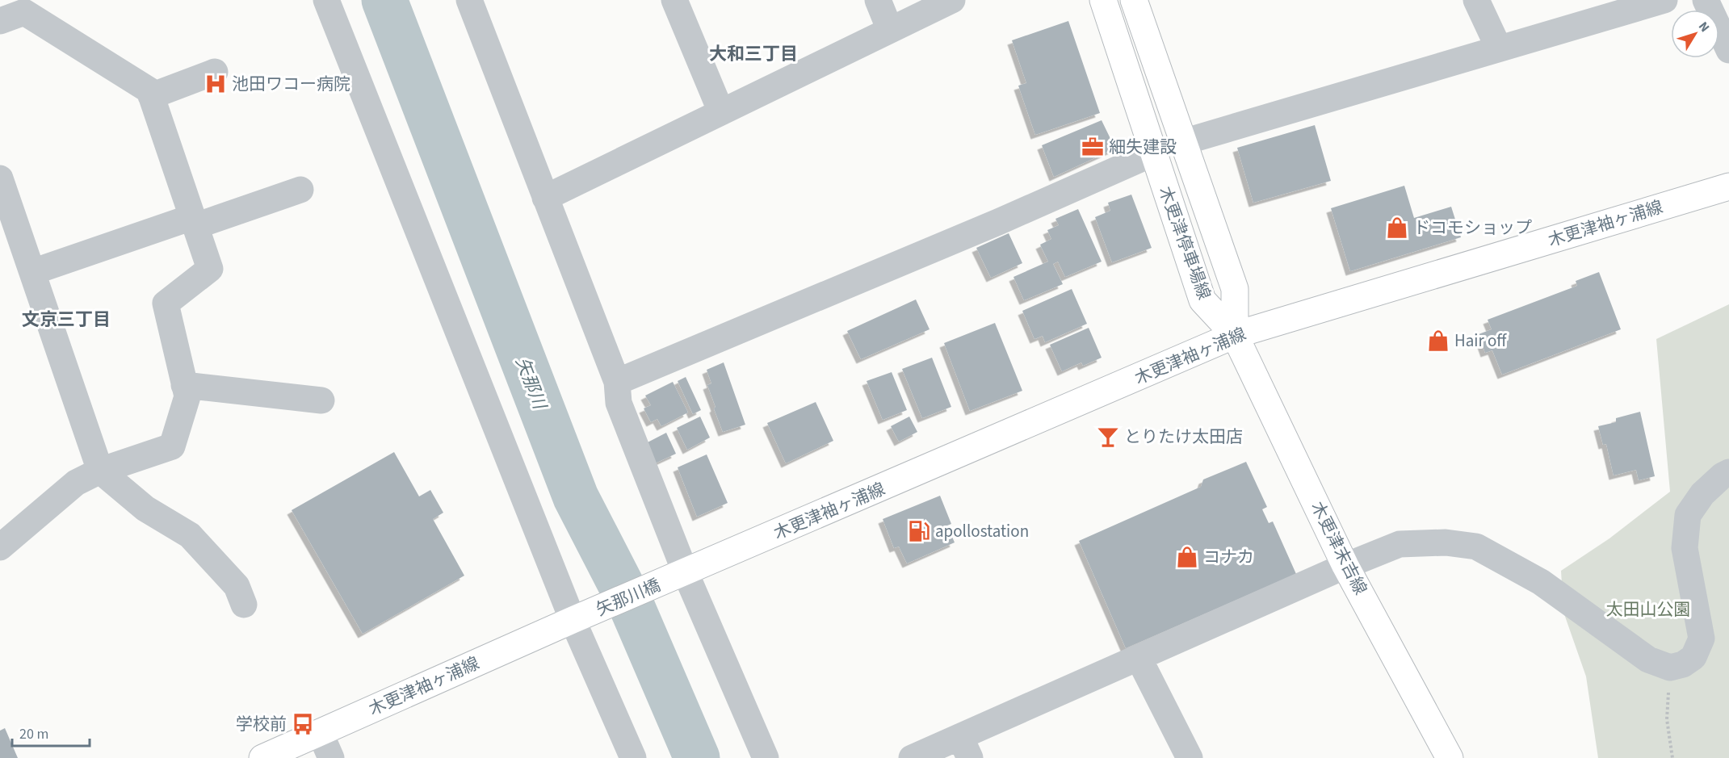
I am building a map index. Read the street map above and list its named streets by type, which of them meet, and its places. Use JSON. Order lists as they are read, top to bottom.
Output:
{
  "streets": {
    "main road": [
      "木更津袖ヶ浦線",
      "木更津停車場線",
      "木更津末吉線",
      "矢那川橋"
    ]
  },
  "crossings": [
    ["木更津袖ヶ浦線", "木更津停車場線"],
    ["木更津袖ヶ浦線", "木更津末吉線"],
    ["木更津袖ヶ浦線", "矢那川橋"],
    ["木更津停車場線", "木更津末吉線"]
  ],
  "districts": ["大和三丁目", "文京三丁目"],
  "water": ["矢那川"],
  "parks": ["太田山公園"],
  "places": {
    "hospital": ["池田ワコー病院"],
    "office": ["細失建設"],
    "shop": ["ドコモショップ", "Hair off", "コナカ"],
    "bar": ["とりたけ太田店"],
    "fuel station": ["apollostation"],
    "bus stop": ["学校前"]
  },
  "scale_bar": "20 m",
  "north": "top right"
}
